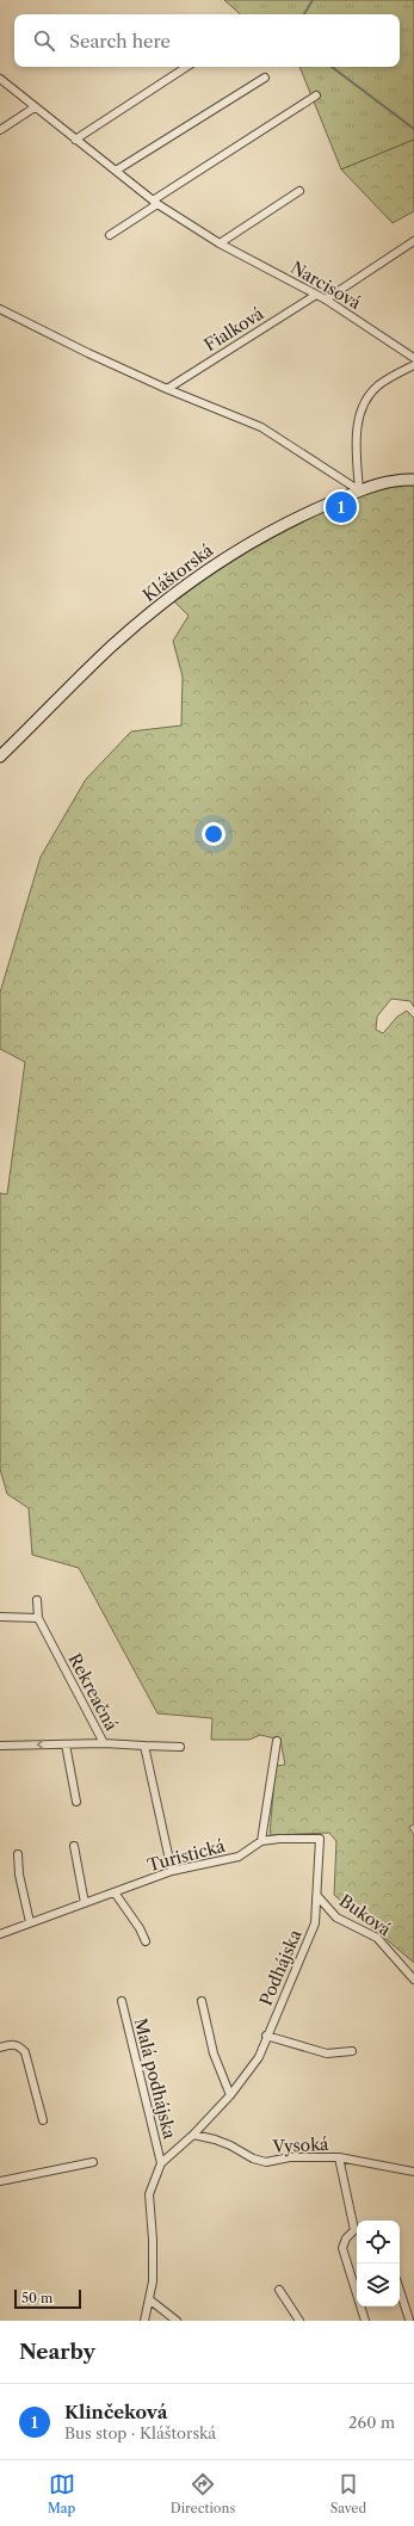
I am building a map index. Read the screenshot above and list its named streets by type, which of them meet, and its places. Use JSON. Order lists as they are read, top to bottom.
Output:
{
  "streets": {
    "street": [
      "Narcisová",
      "Fialková",
      "Kláštorská",
      "Rekreačná",
      "Turistická",
      "Buková",
      "Podhájska",
      "Malá podhájska",
      "Vysoká"
    ]
  },
  "crossings": [
    ["Narcisová", "Fialková"],
    ["Turistická", "Podhájska"],
    ["Buková", "Podhájska"],
    ["Podhájska", "Malá podhájska"],
    ["Podhájska", "Vysoká"]
  ],
  "scale_bar": "50 m",
  "page": {
    "search": "Search here",
    "pins": "1",
    "scale": "50 m",
    "heading": "Nearby",
    "list": [
      {
        "mark": "1",
        "name": "Klinčeková",
        "note": "Bus stop · Kláštorská",
        "value": "260 m"
      }
    ],
    "nav": ["Map", "Directions", "Saved"]
  }
}
